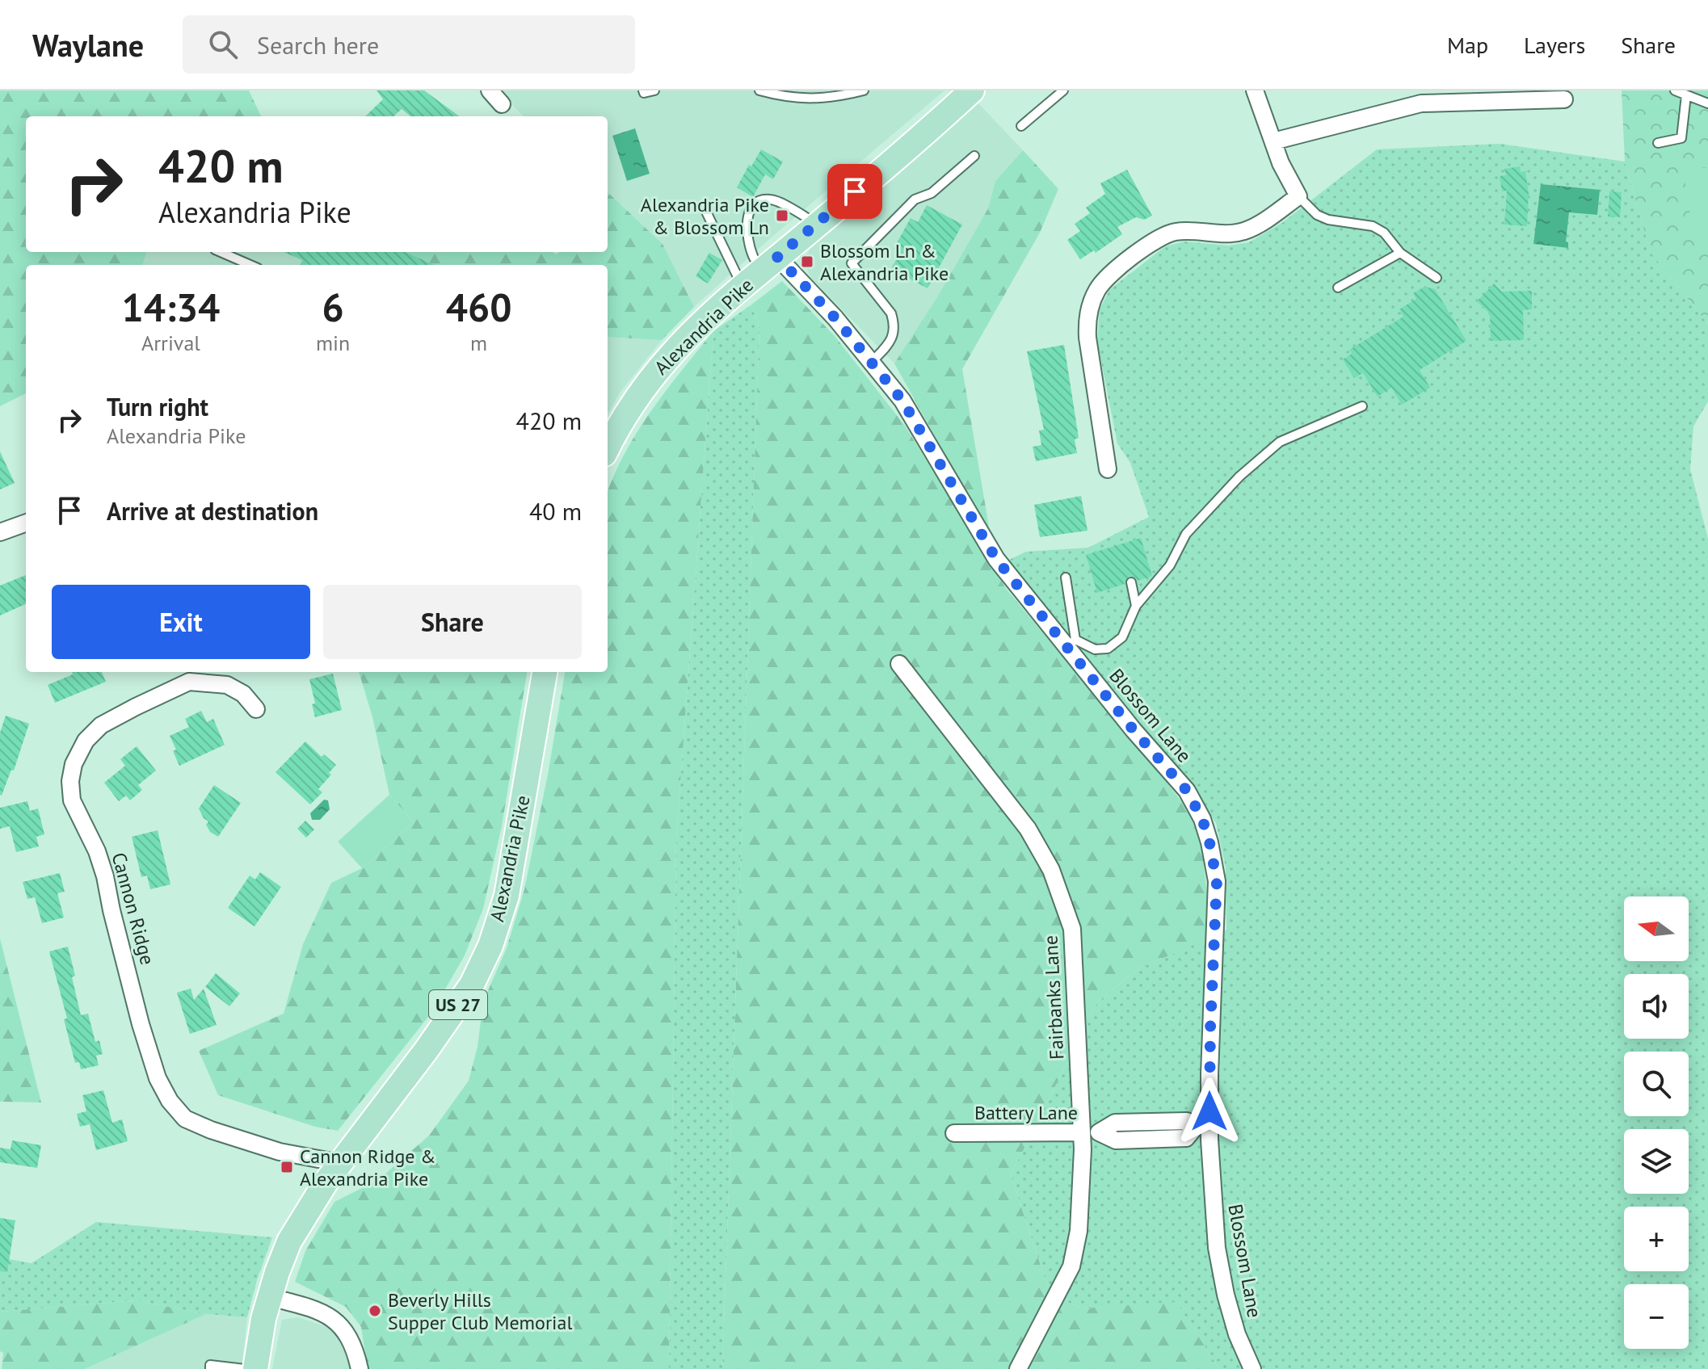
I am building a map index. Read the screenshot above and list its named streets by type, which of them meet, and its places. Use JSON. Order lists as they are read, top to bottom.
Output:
{
  "streets": {
    "main road": ["Alexandria Pike", "US 27"],
    "street": [
      "Blossom Lane",
      "Cannon Ridge",
      "Fairbanks Lane",
      "Battery Lane"
    ]
  },
  "crossings": [
    ["Alexandria Pike", "Blossom Lane"],
    ["Alexandria Pike", "Cannon Ridge"],
    ["Blossom Lane", "Battery Lane"],
    ["Fairbanks Lane", "Battery Lane"]
  ],
  "places": {
    "transit": ["Alexandria Pike & Blossom Ln", "Blossom Ln & Alexandria Pike", "Cannon Ridge & Alexandria Pike"],
    "other": ["Beverly Hills Supper Club Memorial"]
  },
  "north": "left",
  "page": {
    "header": "Waylane",
    "search": "Search here",
    "nav": ["Map", "Layers", "Share"],
    "turn": ["420 m", "Alexandria Pike"],
    "eta": [
      "14:34",
      "Arrival",
      "6",
      "min",
      "460",
      "m"
    ],
    "list": [
      {
        "name": "Turn right",
        "note": "Alexandria Pike",
        "value": "420 m"
      },
      {
        "name": "Arrive at destination",
        "value": "40 m"
      }
    ],
    "buttons": ["Exit", "Share"],
    "map_buttons": ["+", "−"]
  }
}
